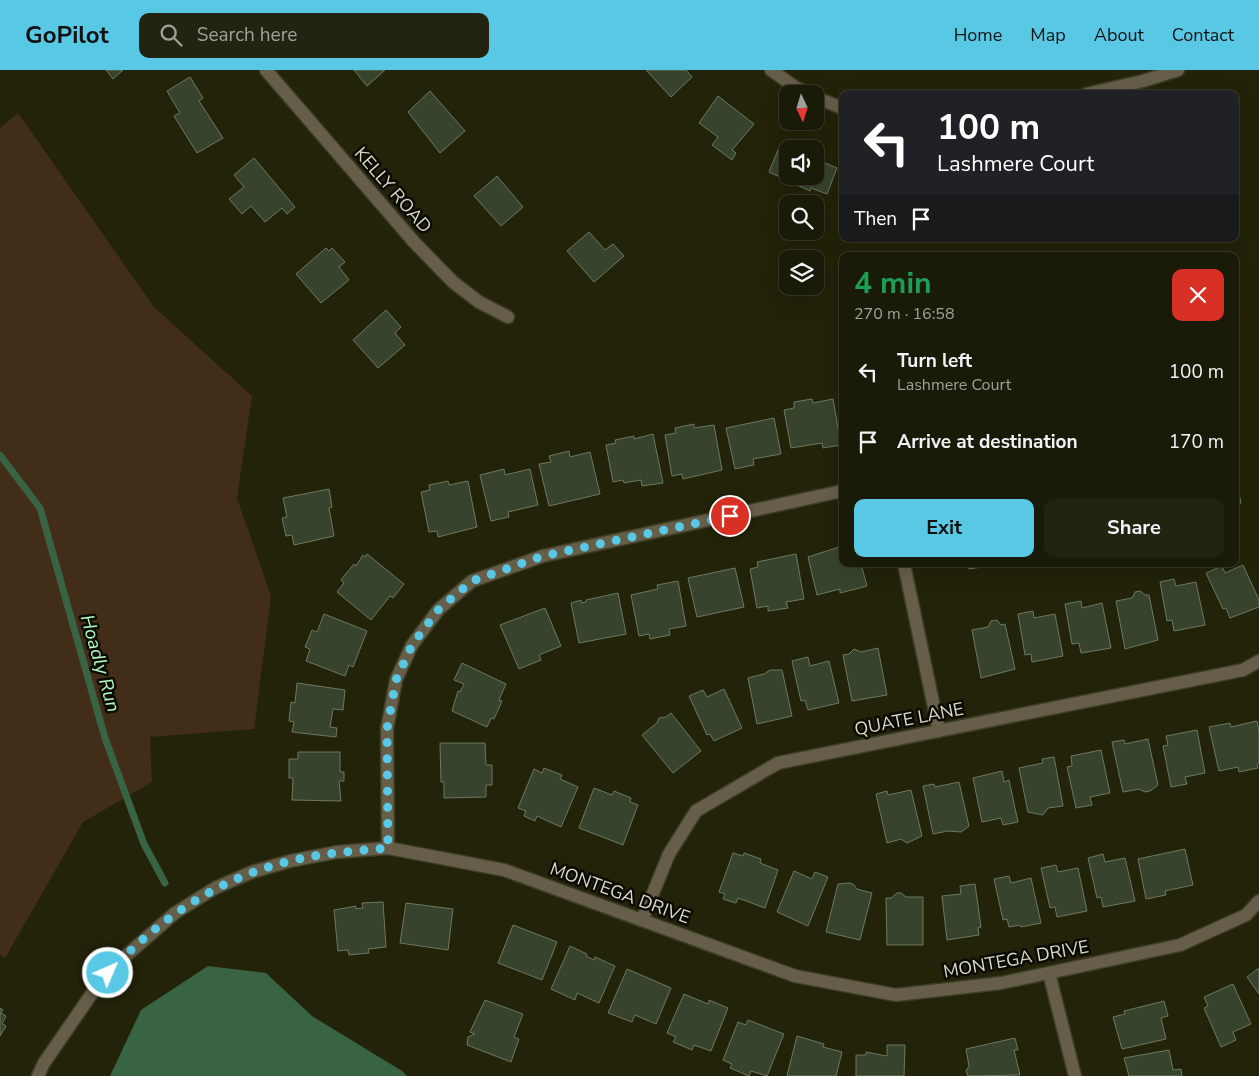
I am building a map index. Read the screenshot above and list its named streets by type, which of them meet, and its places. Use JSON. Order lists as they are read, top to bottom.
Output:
{
  "streets": {
    "street": ["KELLY ROAD", "QUATE LANE", "MONTEGA DRIVE"]
  },
  "crossings": [
    ["QUATE LANE", "MONTEGA DRIVE"]
  ],
  "water": ["Hoadly Run"],
  "north": "bottom",
  "page": {
    "header": "GoPilot",
    "search": "Search here",
    "nav": [
      "Home",
      "Map",
      "About",
      "Contact"
    ],
    "turn": ["100 m", "Lashmere Court"],
    "then": "Then",
    "heading": ["4 min", "270 m · 16:58"],
    "list": [
      {
        "name": "Turn left",
        "note": "Lashmere Court",
        "value": "100 m"
      },
      {
        "name": "Arrive at destination",
        "value": "170 m"
      }
    ],
    "buttons": ["Exit", "Share"]
  }
}
